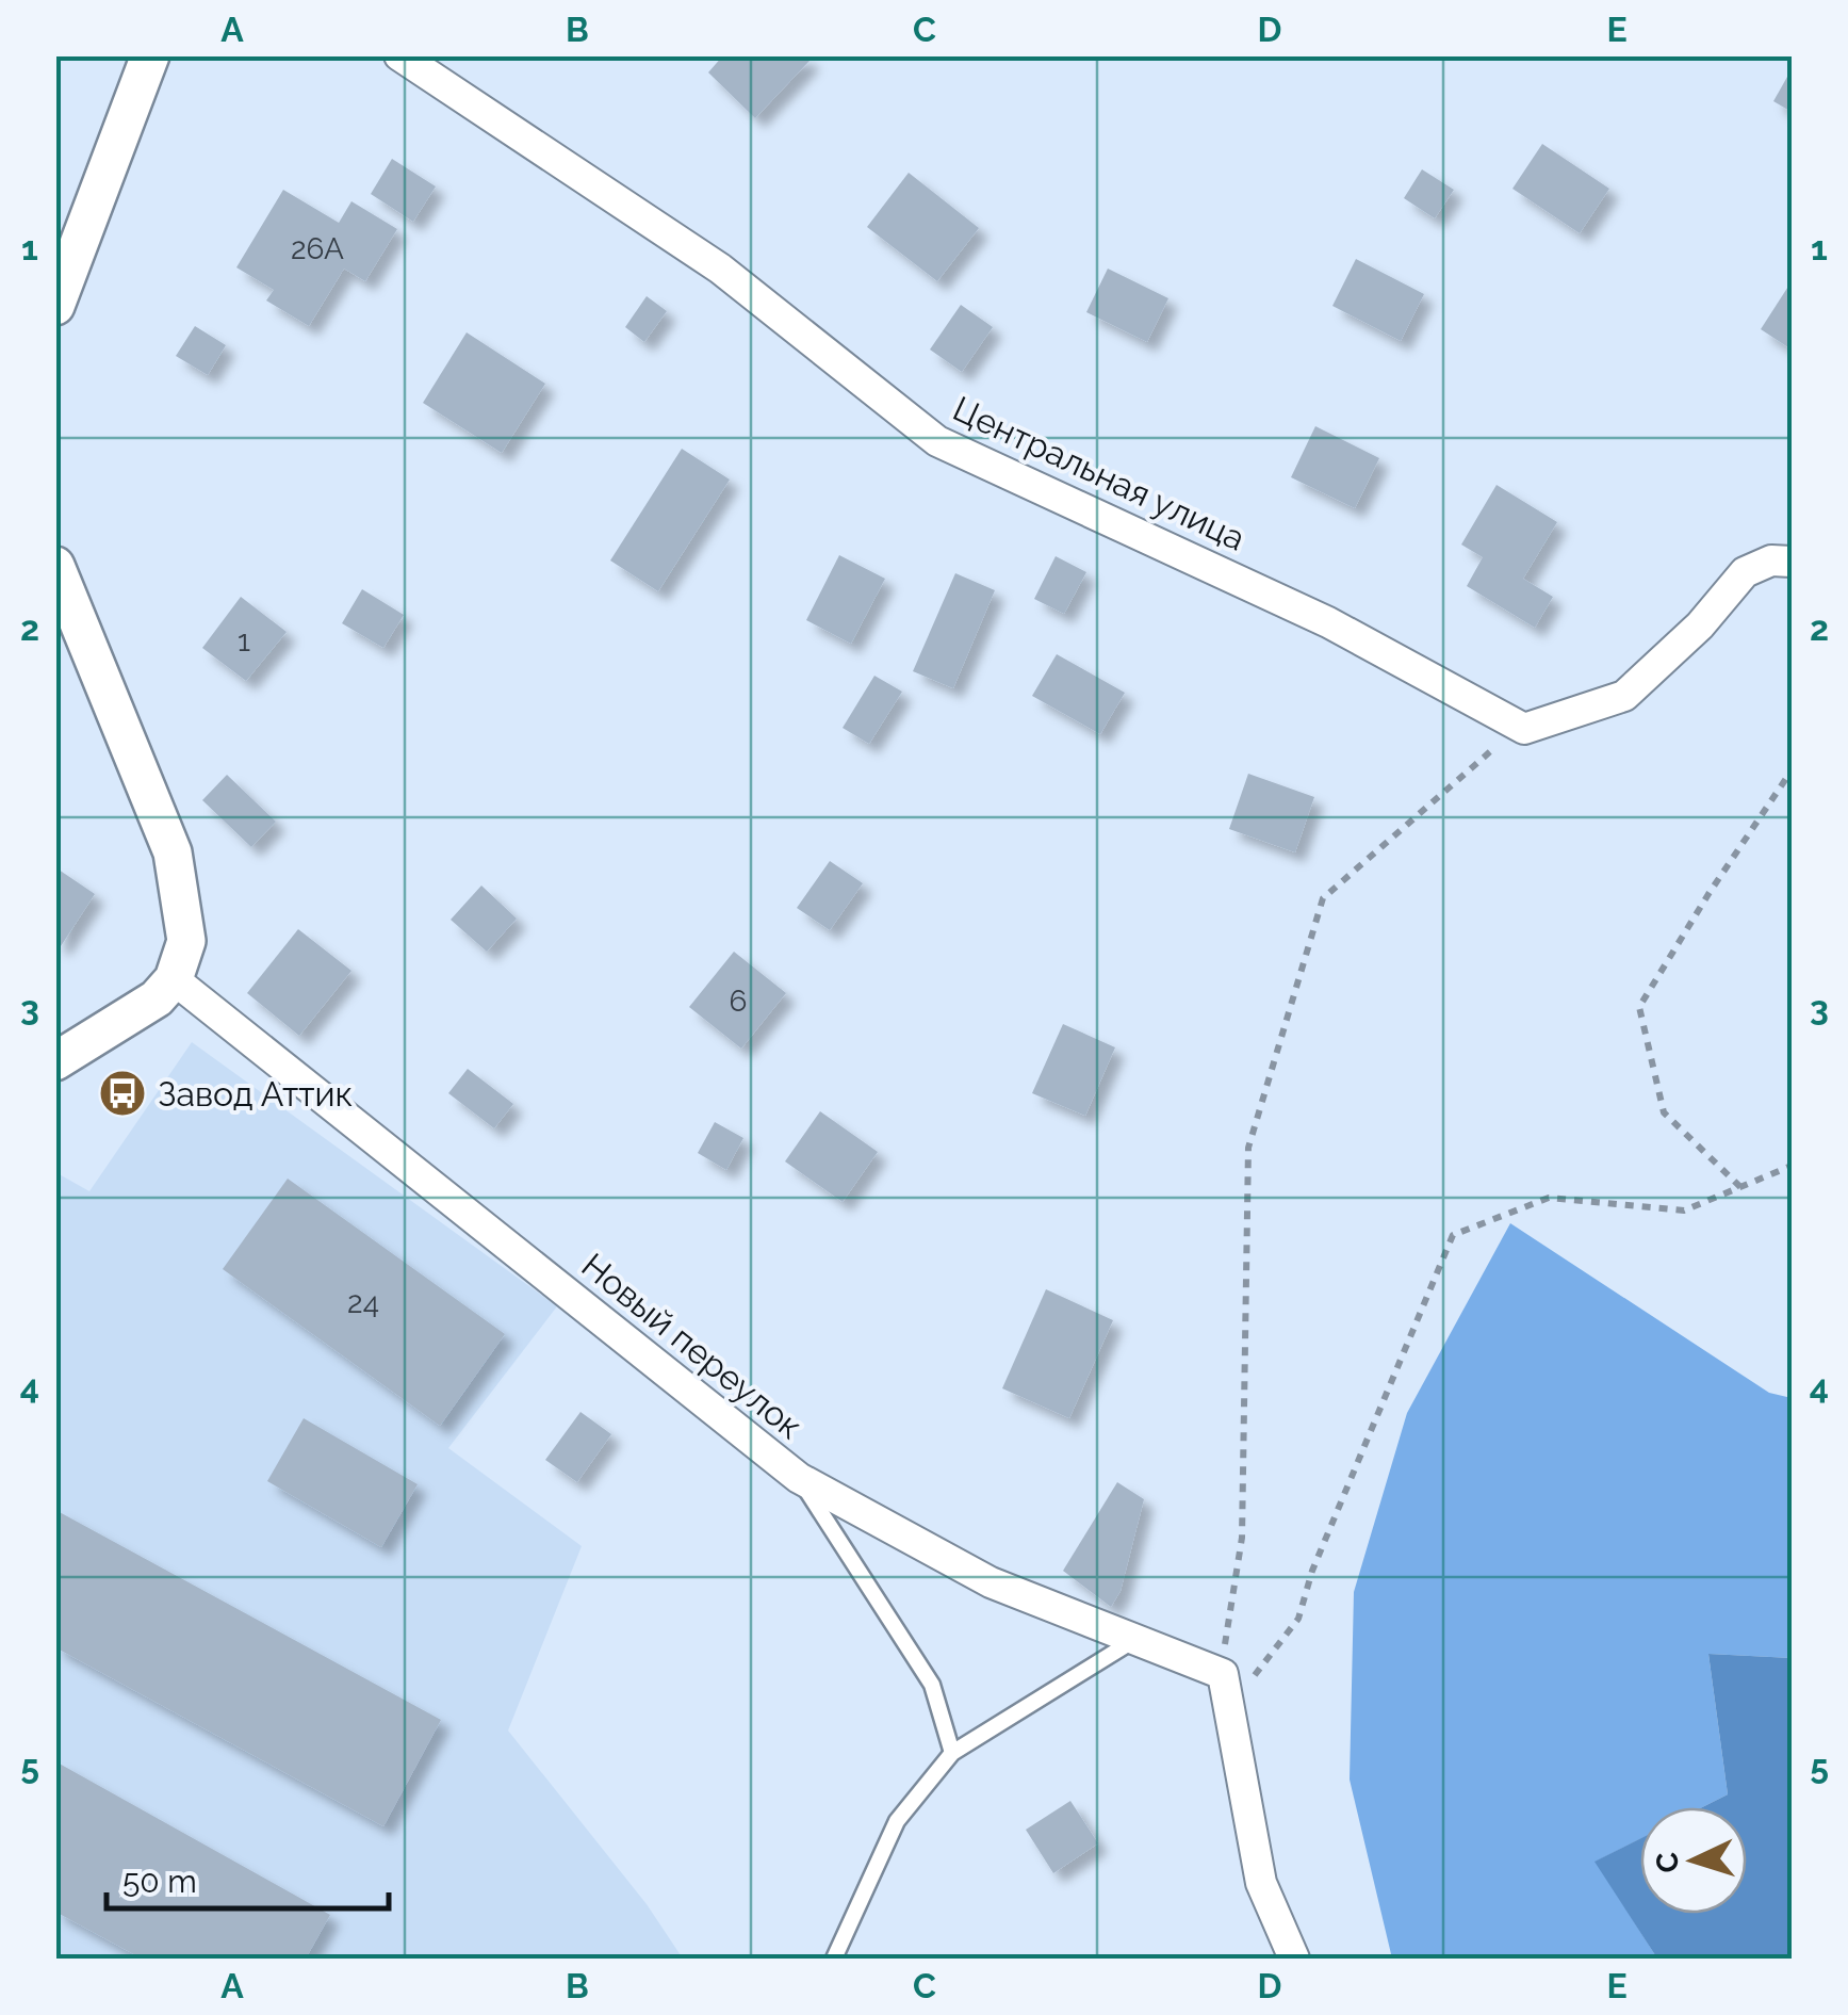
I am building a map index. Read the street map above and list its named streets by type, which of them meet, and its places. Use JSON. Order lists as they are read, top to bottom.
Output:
{
  "streets": {
    "street": ["Центральная улица", "Новый переулок"]
  },
  "places": {
    "bus stop": ["Завод Аттик"]
  },
  "house_numbers": [
    "26А",
    "1",
    "6",
    "24"
  ],
  "scale_bar": "50 m",
  "north": "left",
  "grid": {
    "columns": [
      "A",
      "B",
      "C",
      "D",
      "E"
    ],
    "rows": [
      "1",
      "2",
      "3",
      "4",
      "5"
    ]
  }
}
